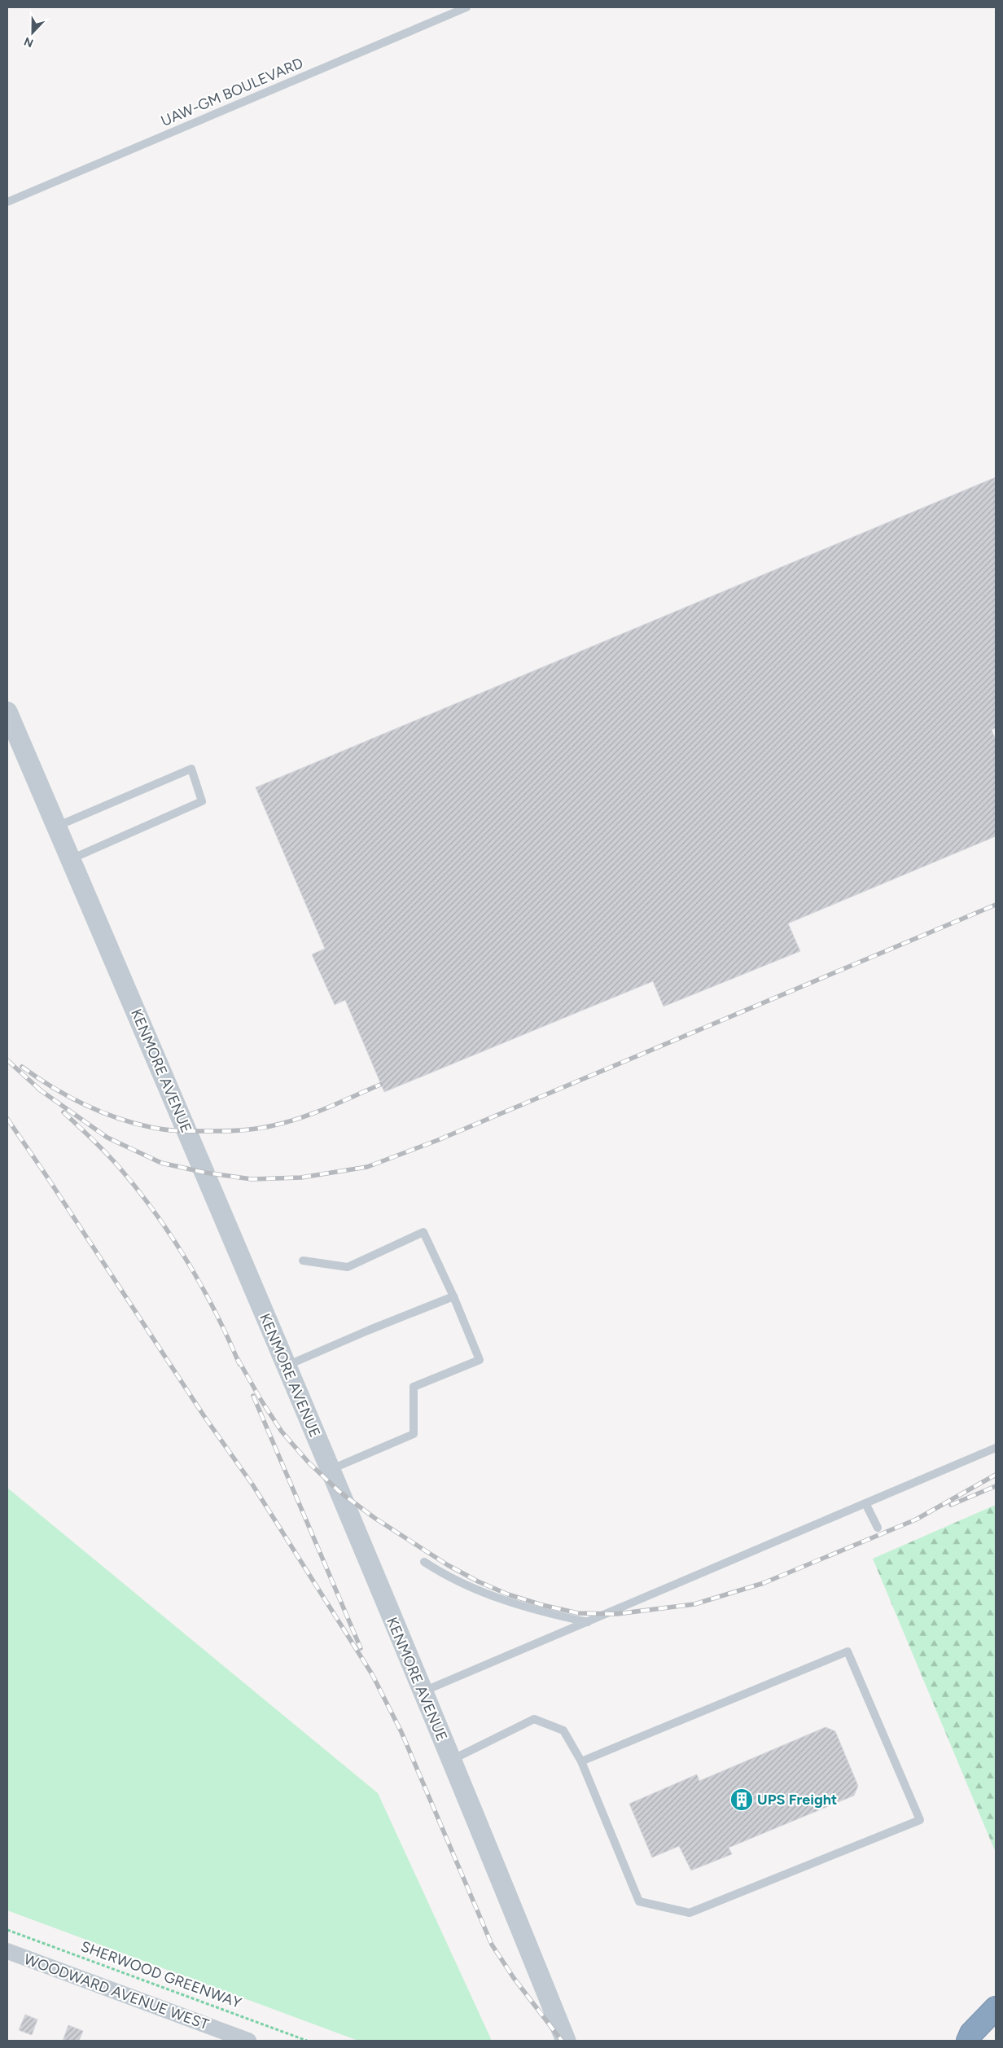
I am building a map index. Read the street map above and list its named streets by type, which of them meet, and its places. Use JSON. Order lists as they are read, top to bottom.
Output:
{
  "streets": {
    "street": ["KENMORE AVENUE", "WOODWARD AVENUE WEST"],
    "lane": ["UAW-GM BOULEVARD"],
    "path": ["SHERWOOD GREENWAY"]
  },
  "places": {
    "building": ["UPS Freight"]
  },
  "north": "bottom"
}
